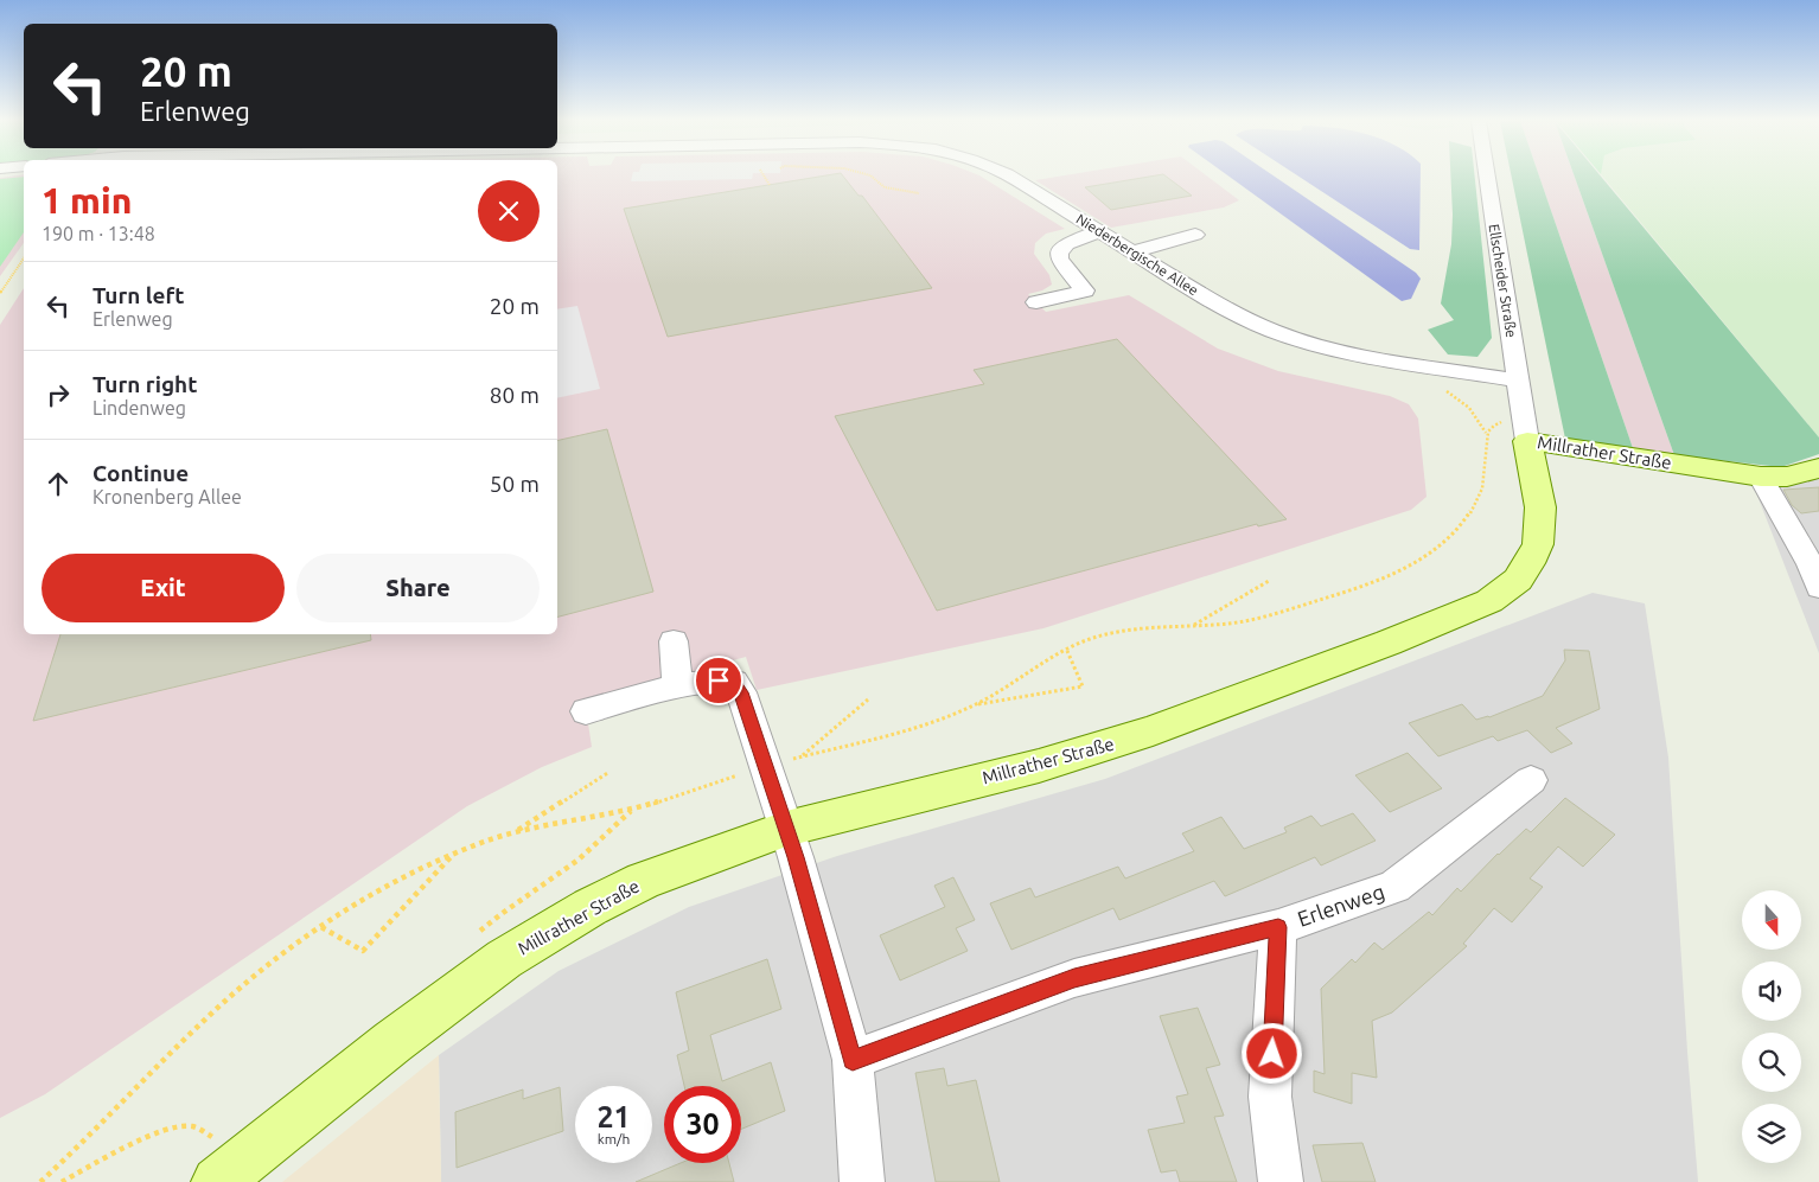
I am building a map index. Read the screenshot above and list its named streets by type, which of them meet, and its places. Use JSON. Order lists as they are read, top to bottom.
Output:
{
  "streets": {
    "main road": ["Millrather Straße"],
    "street": ["Niederbergische Allee", "Ellscheider Straße", "Erlenweg"]
  },
  "crossings": [
    ["Niederbergische Allee", "Ellscheider Straße"],
    ["Ellscheider Straße", "Millrather Straße"]
  ],
  "north": "bottom",
  "page": {
    "turn": ["20 m", "Erlenweg"],
    "heading": ["1 min", "190 m · 13:48"],
    "list": [
      {
        "name": "Turn left",
        "note": "Erlenweg",
        "value": "20 m"
      },
      {
        "name": "Turn right",
        "note": "Lindenweg",
        "value": "80 m"
      },
      {
        "name": "Continue",
        "note": "Kronenberg Allee",
        "value": "50 m"
      }
    ],
    "buttons": ["Exit", "Share"],
    "speed": "21 km/h",
    "limit": "30"
  }
}
